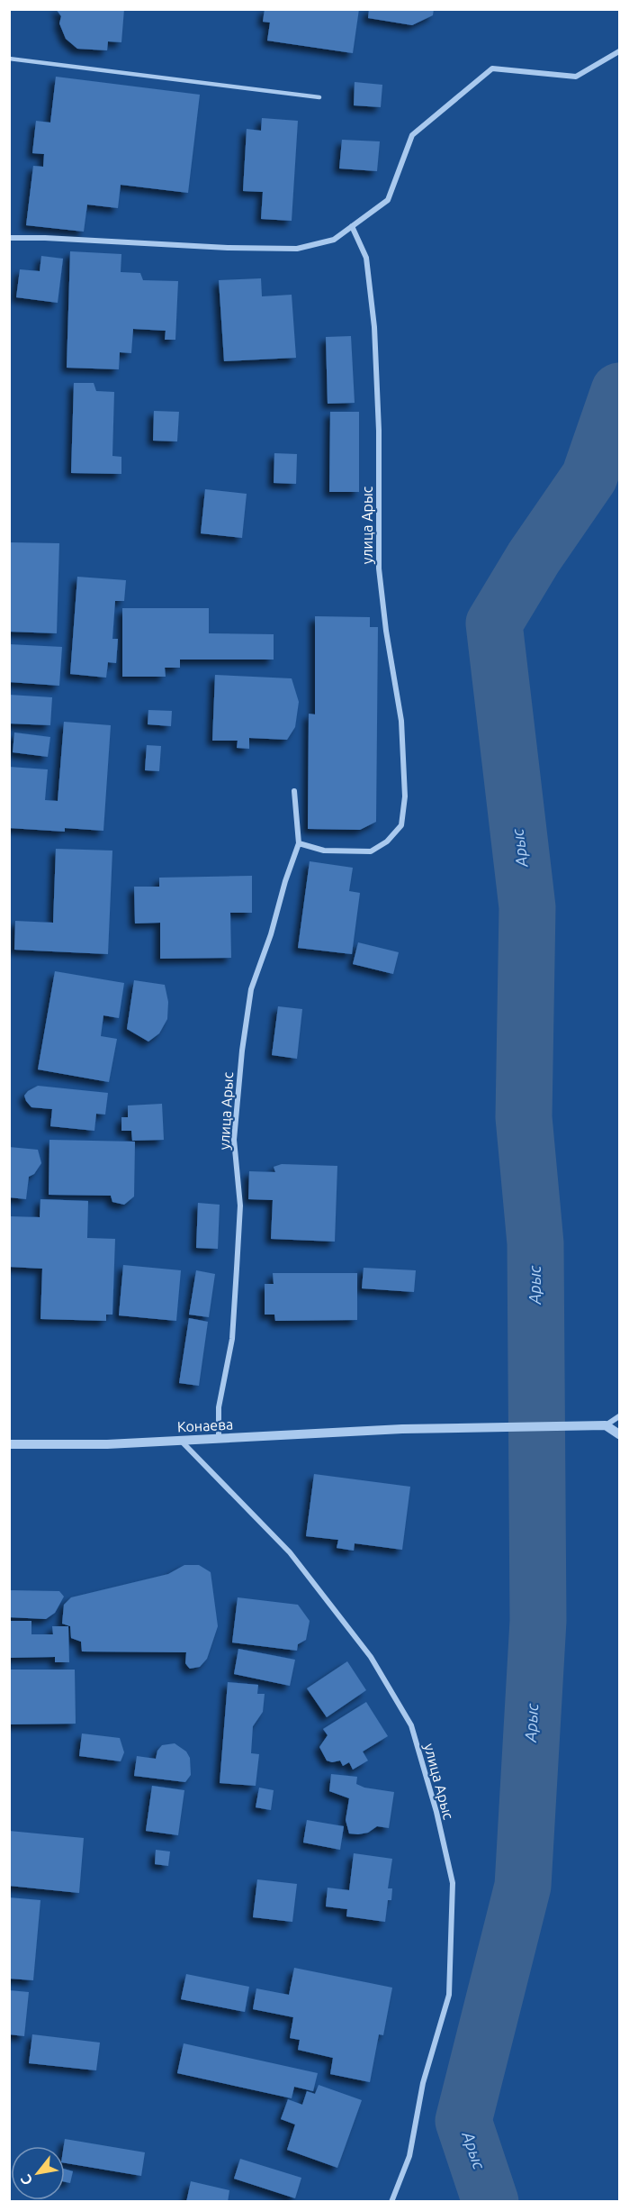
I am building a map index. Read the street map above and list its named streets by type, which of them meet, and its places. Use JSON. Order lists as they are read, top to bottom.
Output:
{
  "streets": {
    "street": ["улица Арыс", "Конаева"]
  },
  "crossings": [
    ["улица Арыс", "Конаева"]
  ],
  "water": ["Арыс"],
  "north": "bottom left"
}
